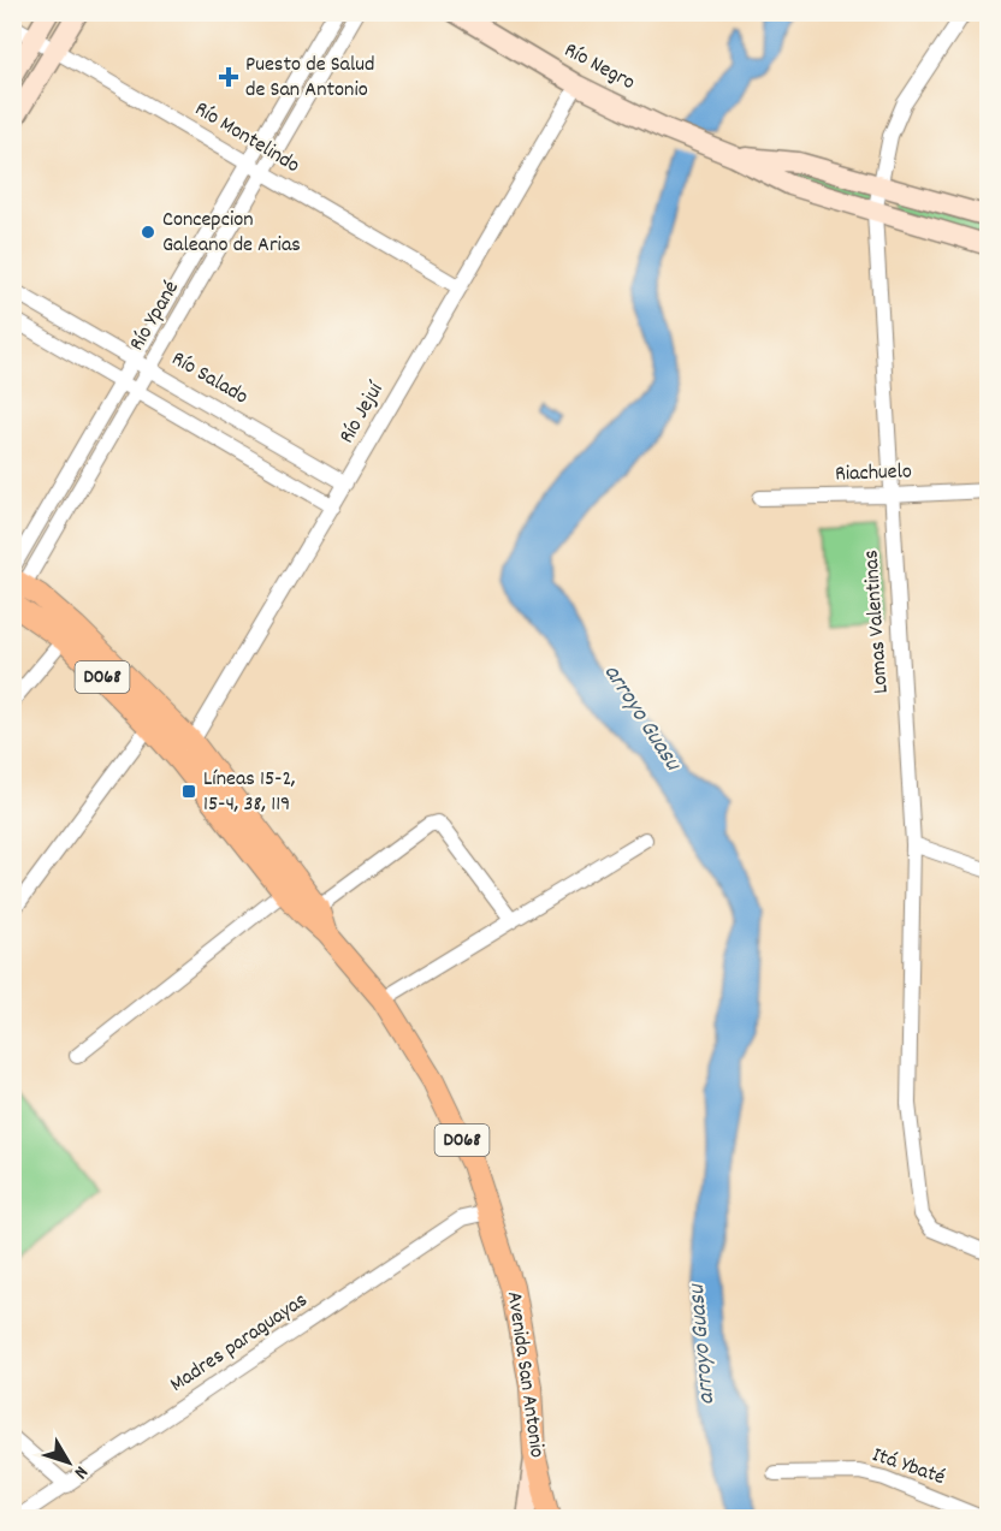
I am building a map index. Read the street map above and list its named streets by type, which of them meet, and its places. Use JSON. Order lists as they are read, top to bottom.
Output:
{
  "streets": {
    "main road": ["D068", "Avenida San Antonio"],
    "street": [
      "Río Negro",
      "Río Montelindo",
      "Río Ypané",
      "Río Salado",
      "Río Jejuí",
      "Riachuelo",
      "Lomas Valentinas",
      "Madres paraguayas",
      "Itá Ybaté"
    ]
  },
  "crossings": [
    ["Río Negro", "Río Jejuí"],
    ["Río Montelindo", "Río Ypané"],
    ["Río Montelindo", "Río Jejuí"],
    ["Río Ypané", "Río Salado"],
    ["Río Ypané", "Avenida San Antonio"],
    ["Río Salado", "Río Jejuí"],
    ["Río Jejuí", "Avenida San Antonio"],
    ["Riachuelo", "Lomas Valentinas"],
    ["Madres paraguayas", "Avenida San Antonio"]
  ],
  "water": ["arroyo Guasu"],
  "places": {
    "health": ["Puesto de Salud de San Antonio"],
    "other": ["Concepcion Galeano de Arias"],
    "transit": ["Líneas 15-2, 15-4, 38, 119"]
  },
  "north": "bottom right"
}
